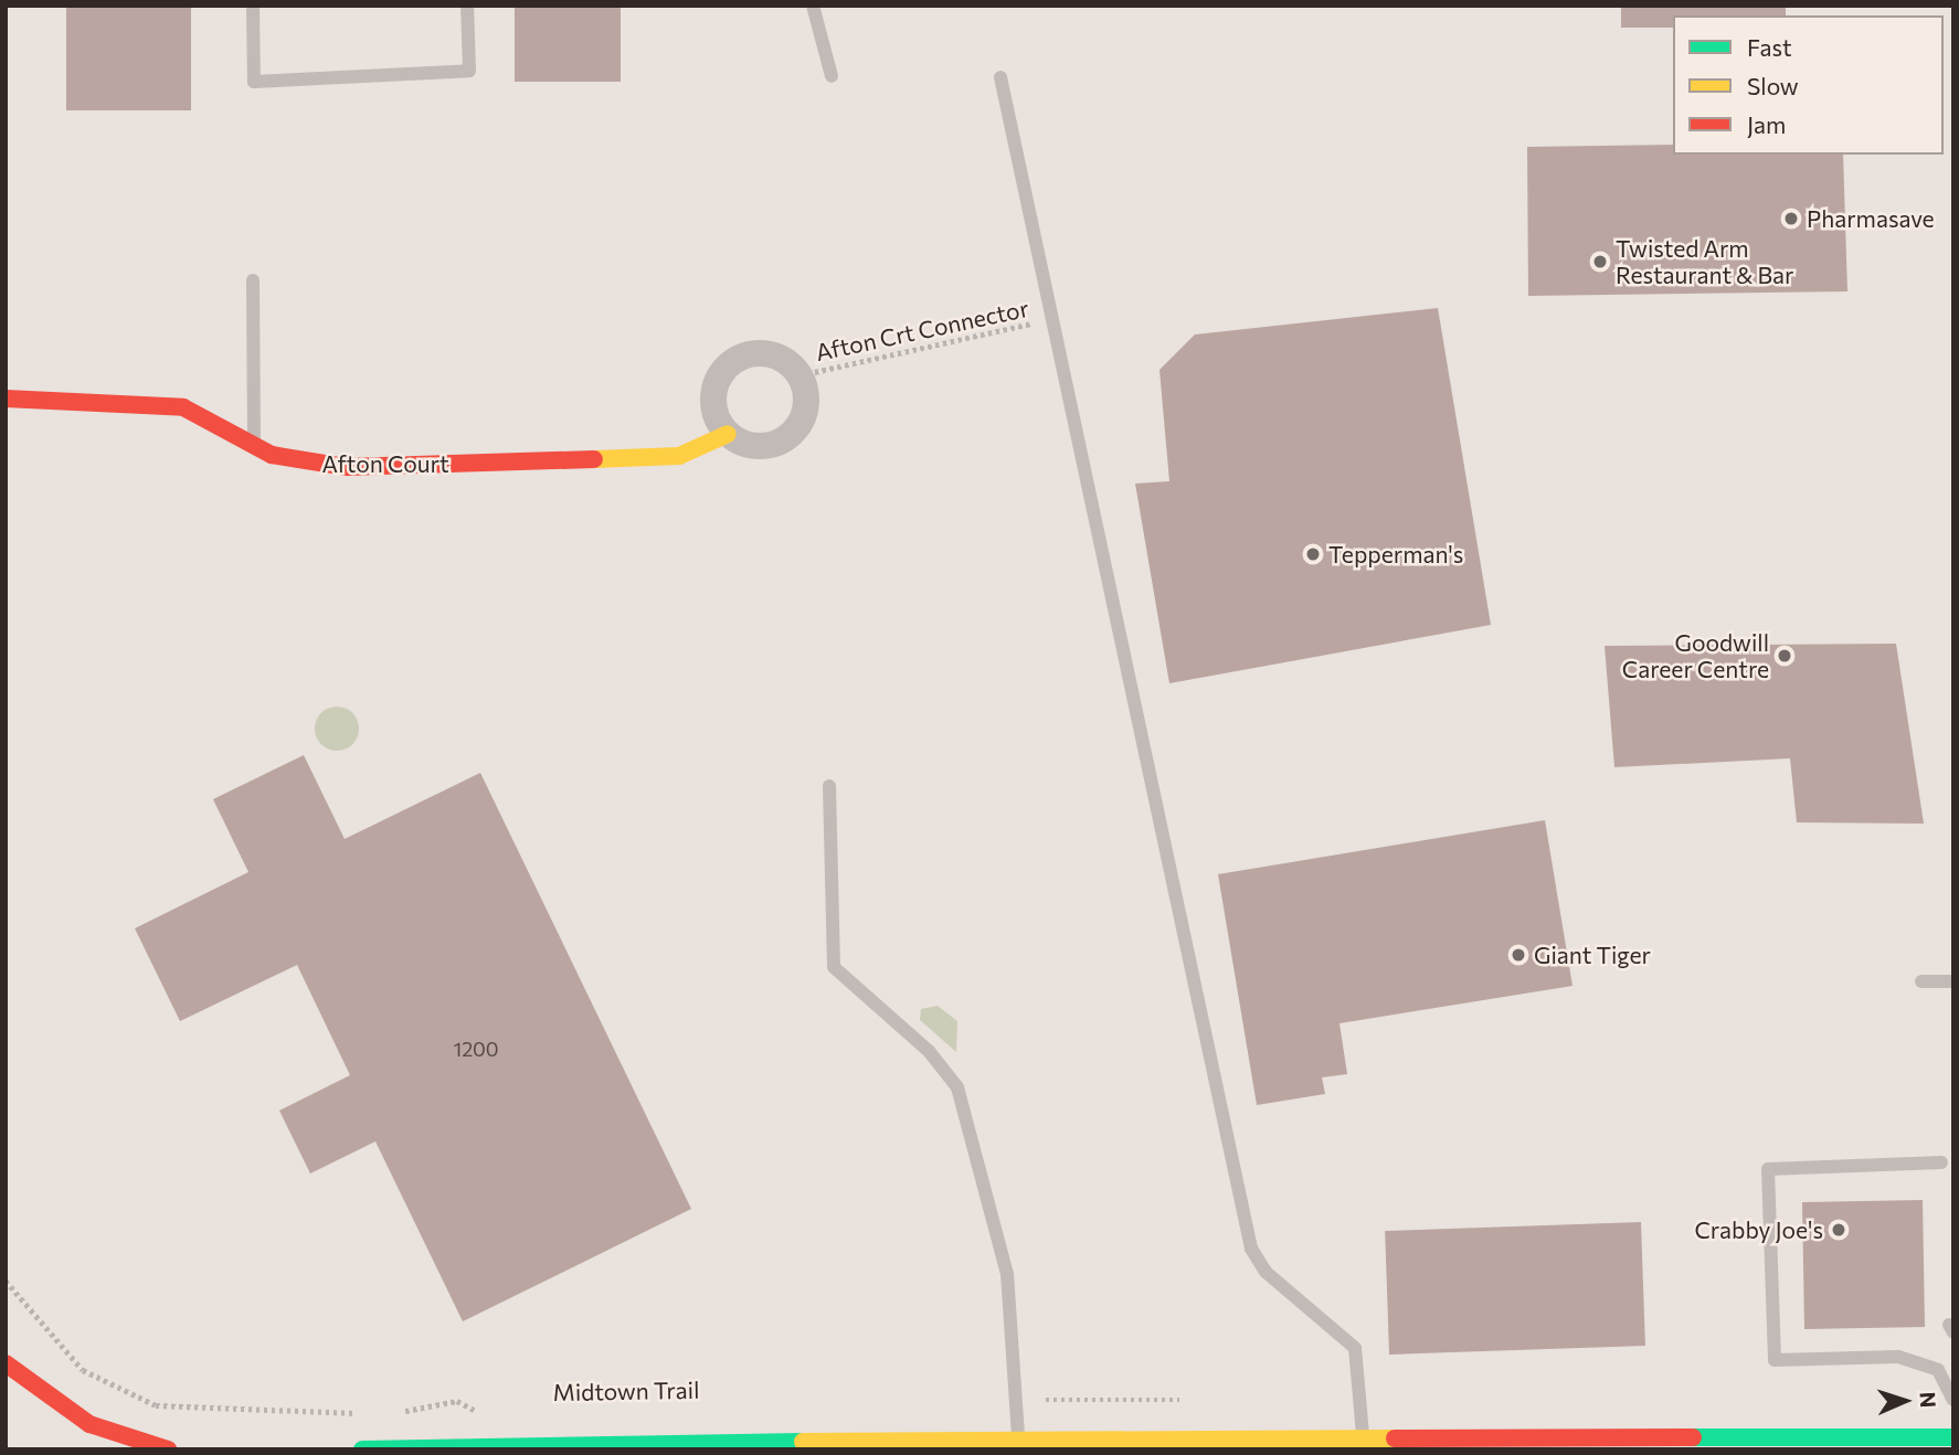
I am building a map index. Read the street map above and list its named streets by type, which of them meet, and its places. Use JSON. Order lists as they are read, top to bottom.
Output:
{
  "streets": {
    "street": ["Afton Court"],
    "path": ["Afton Crt Connector"]
  },
  "crossings": [
    ["Afton Crt Connector", "Afton Court"]
  ],
  "places": [
    "Pharmasave",
    "Twisted Arm Restaurant & Bar",
    "Tepperman's",
    "Goodwill Career Centre",
    "Giant Tiger",
    "Crabby Joe's"
  ],
  "house_numbers": ["1200"],
  "legend": ["Fast", "Slow", "Jam"],
  "north": "right"
}
